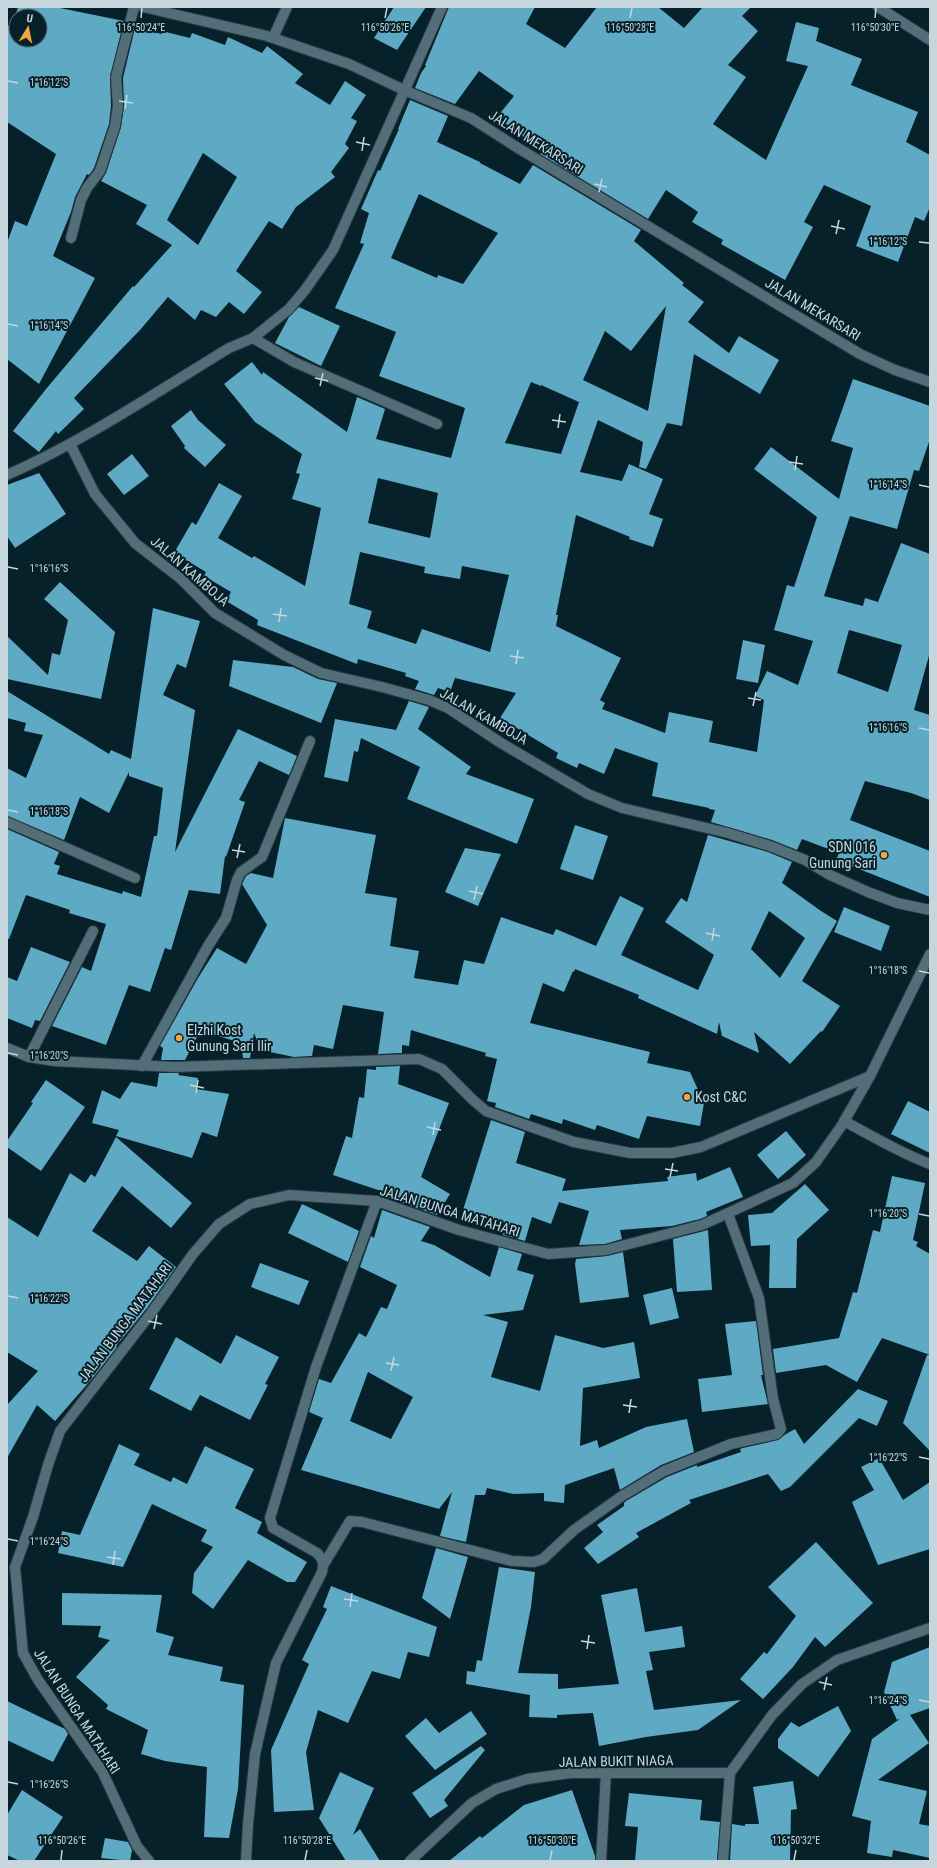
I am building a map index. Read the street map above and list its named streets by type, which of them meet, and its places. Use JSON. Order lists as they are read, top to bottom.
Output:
{
  "streets": {
    "street": [
      "JALAN MEKARSARI",
      "JALAN KAMBOJA",
      "JALAN BUNGA MATAHARI",
      "JALAN BUKIT NIAGA"
    ]
  },
  "places": ["SDN 016 Gunung Sari", "Elzhi Kost Gunung Sari Ilir", "Kost C&C"],
  "north": "top",
  "coordinates": [
    "116°50'24\"E",
    "116°50'26\"E",
    "116°50'28\"E",
    "116°50'30\"E",
    "1°16'12\"S",
    "1°16'14\"S",
    "1°16'16\"S",
    "1°16'18\"S",
    "1°16'20\"S",
    "1°16'22\"S",
    "1°16'24\"S",
    "1°16'26\"S",
    "116°50'32\"E"
  ]
}
